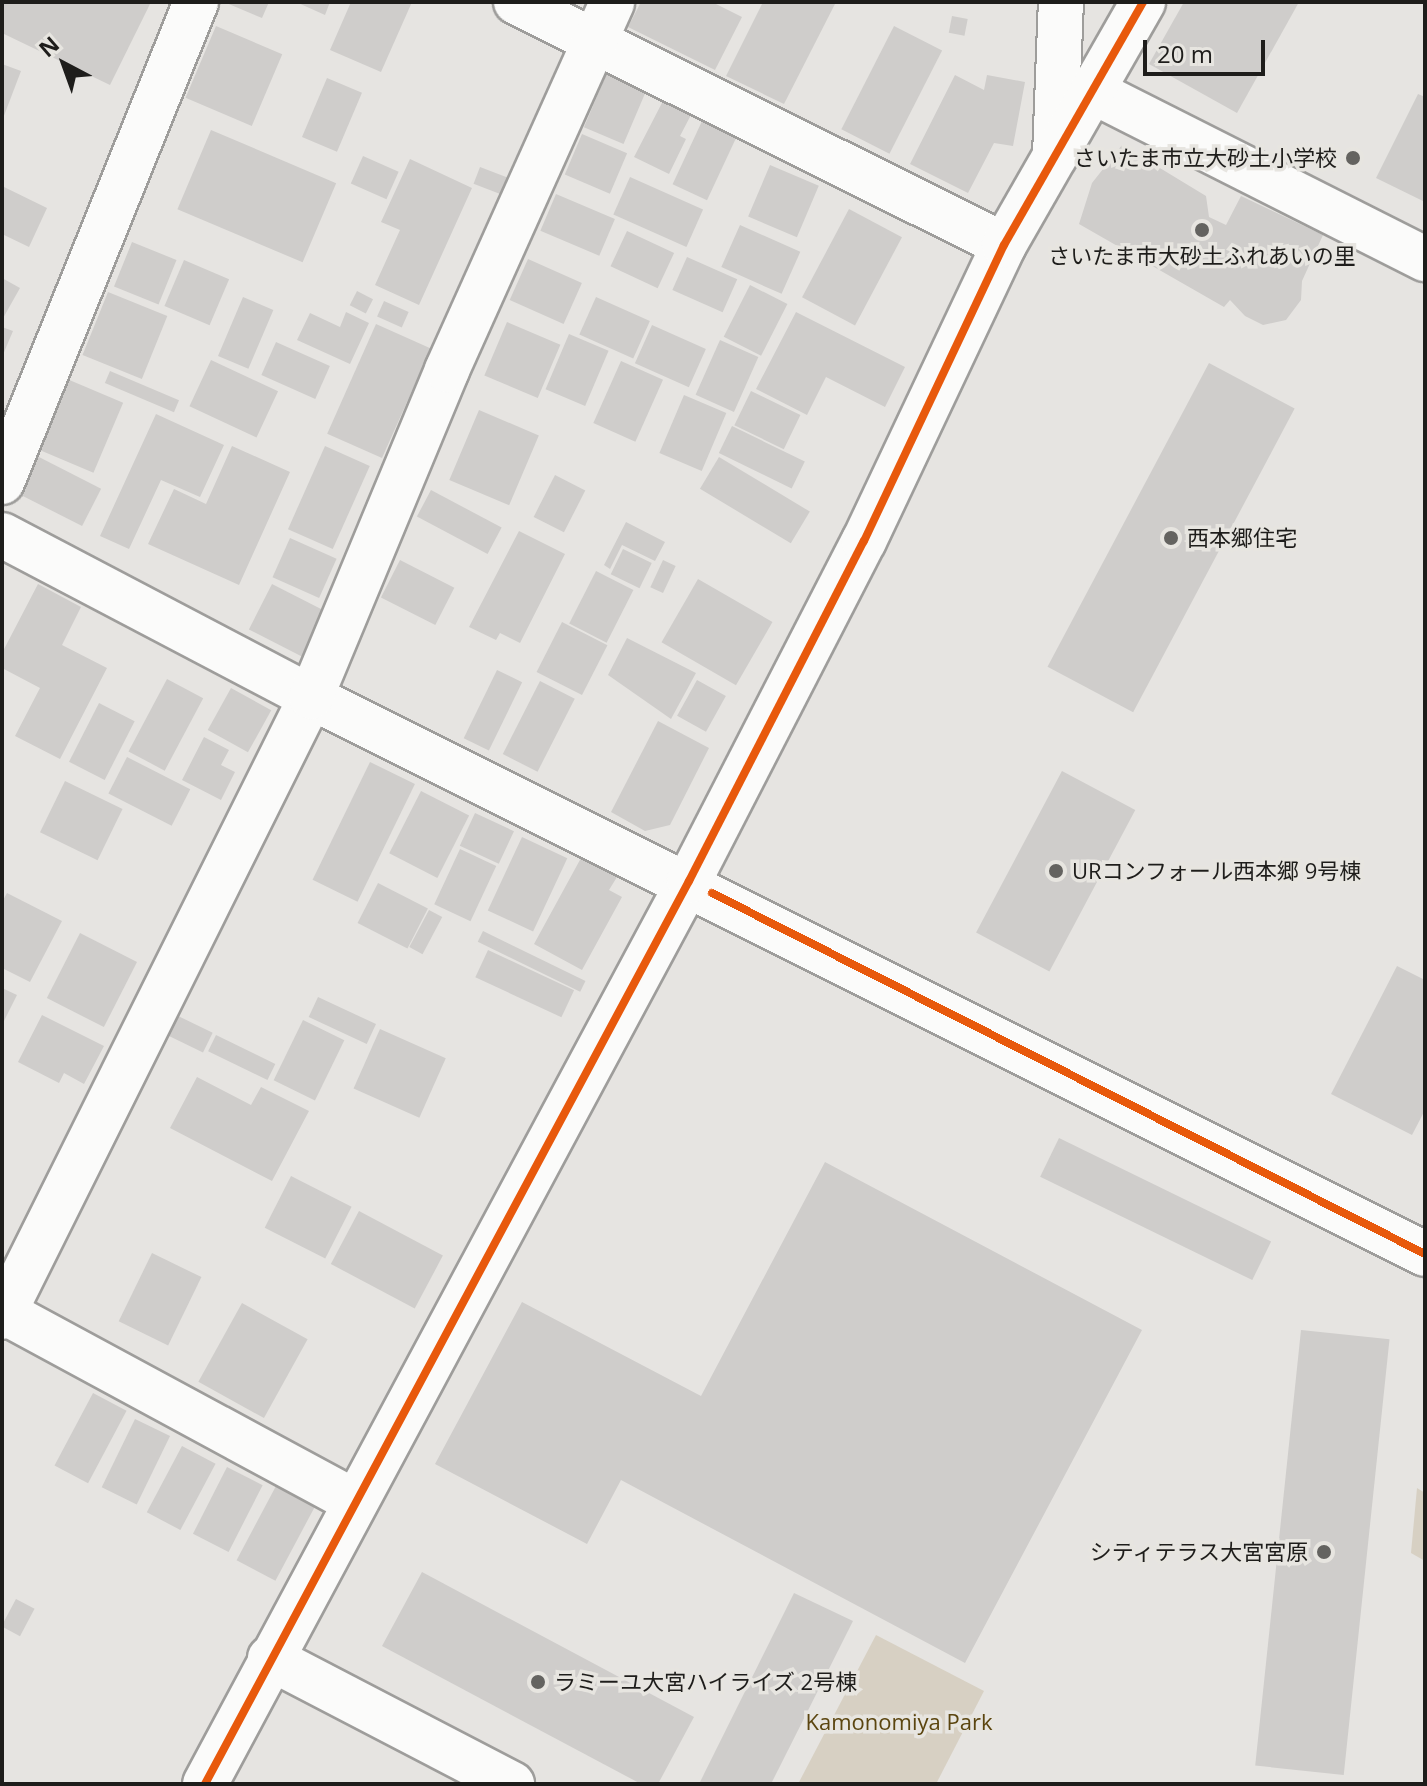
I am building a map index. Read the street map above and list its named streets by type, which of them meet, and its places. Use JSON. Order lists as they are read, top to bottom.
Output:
{
  "parks": ["Kamonomiya Park"],
  "places": [
    "さいたま市立大砂土小学校",
    "さいたま市大砂土ふれあいの里",
    "西本郷住宅",
    "URコンフォール西本郷 9号棟",
    "シティテラス大宮宮原",
    "ラミーユ大宮ハイライズ 2号棟"
  ],
  "scale_bar": "20 m",
  "north": "top left"
}
